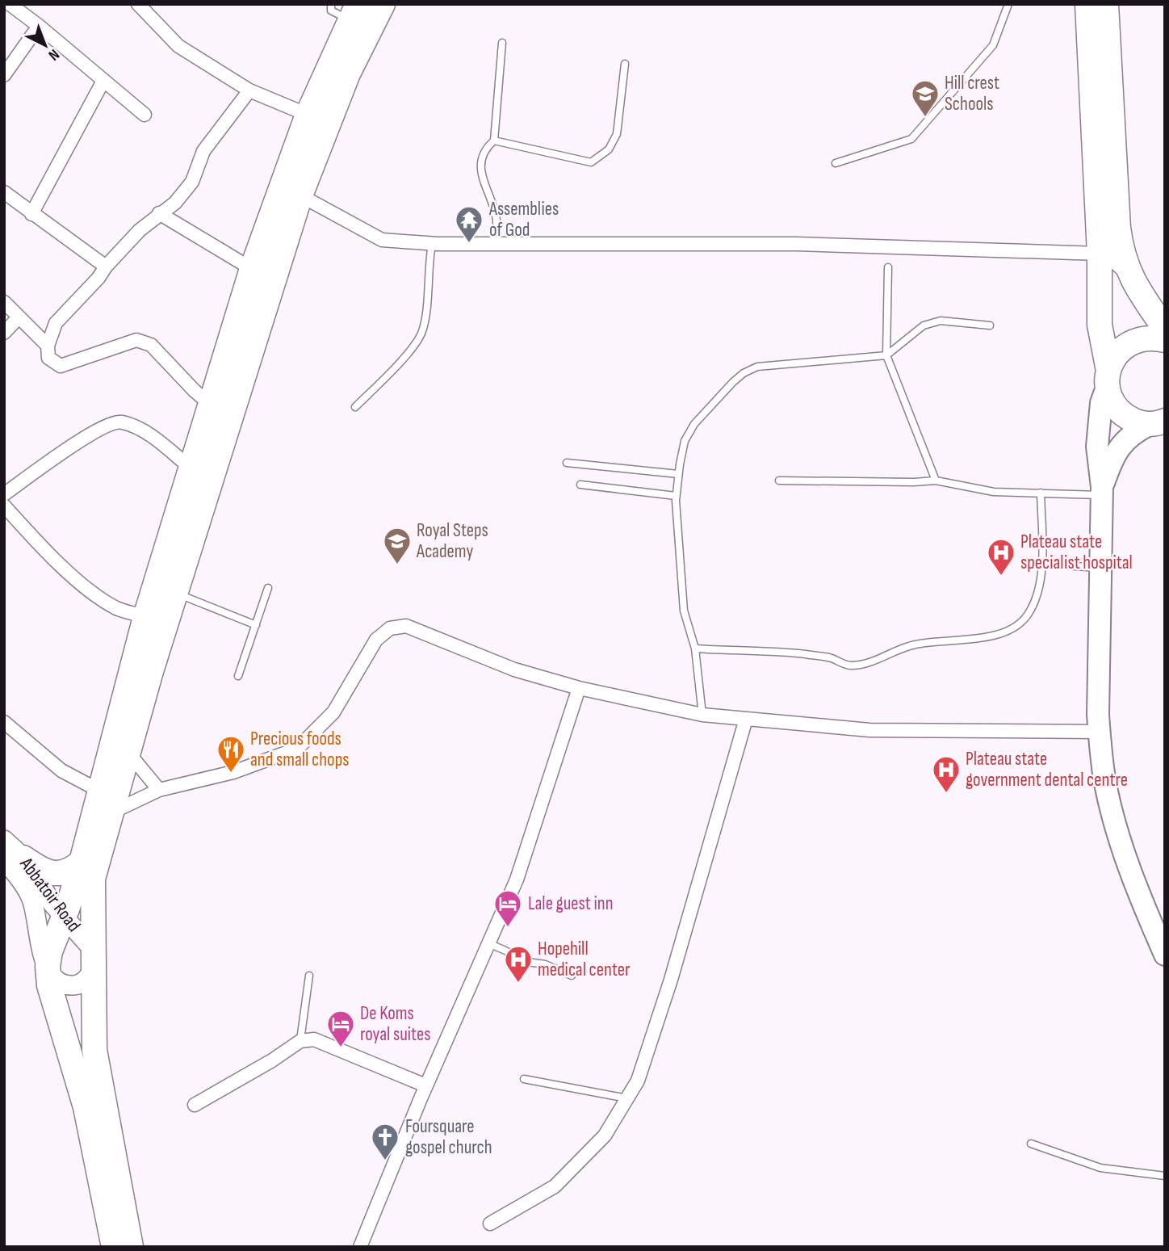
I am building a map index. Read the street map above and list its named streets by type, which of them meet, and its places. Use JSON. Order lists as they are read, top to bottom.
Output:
{
  "streets": {
    "street": ["Abbatoir Road"]
  },
  "places": {
    "school or university": ["Hill crest Schools", "Royal Steps Academy"],
    "temple": ["Assemblies of God"],
    "hospital": ["Plateau state specialist hospital", "Plateau state government dental centre", "Hopehill medical center"],
    "restaurant": ["Precious foods and small chops"],
    "hotel": ["Lale guest inn", "De Koms royal suites"],
    "church": ["Foursquare gospel church"]
  },
  "north": "bottom right"
}
